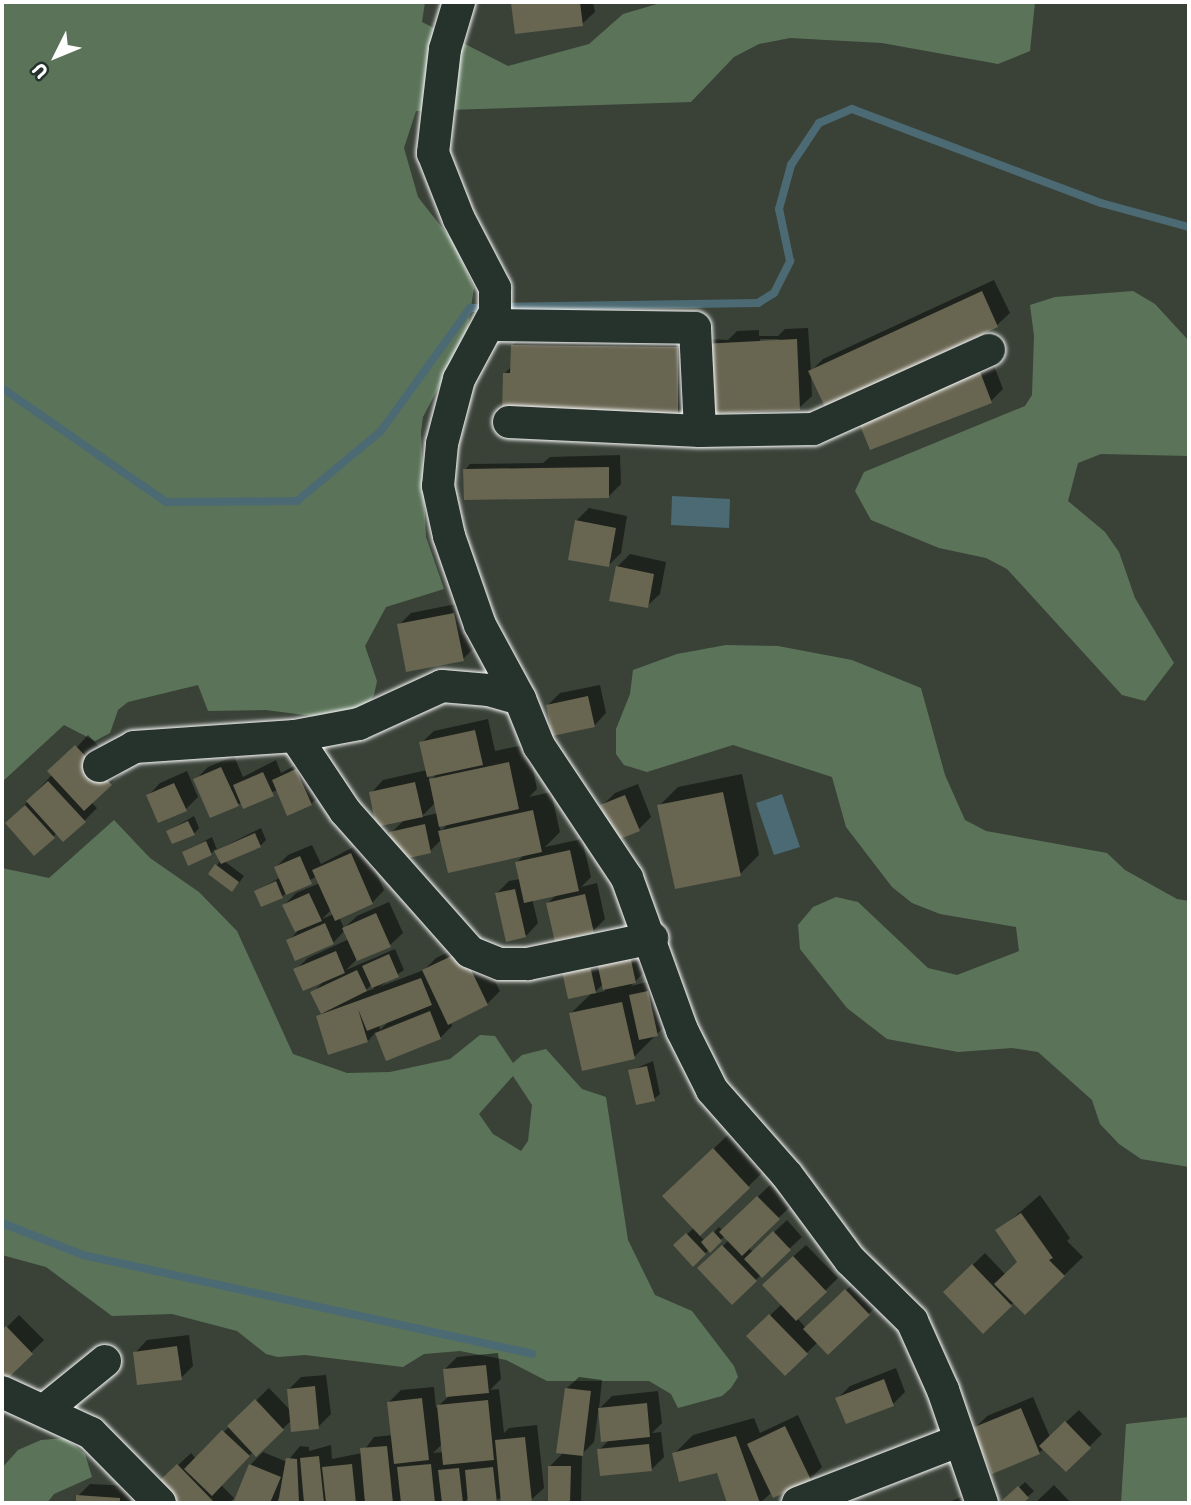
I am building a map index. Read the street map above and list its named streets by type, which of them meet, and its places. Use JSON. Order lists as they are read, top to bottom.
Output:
{
  "north": "bottom left"
}
